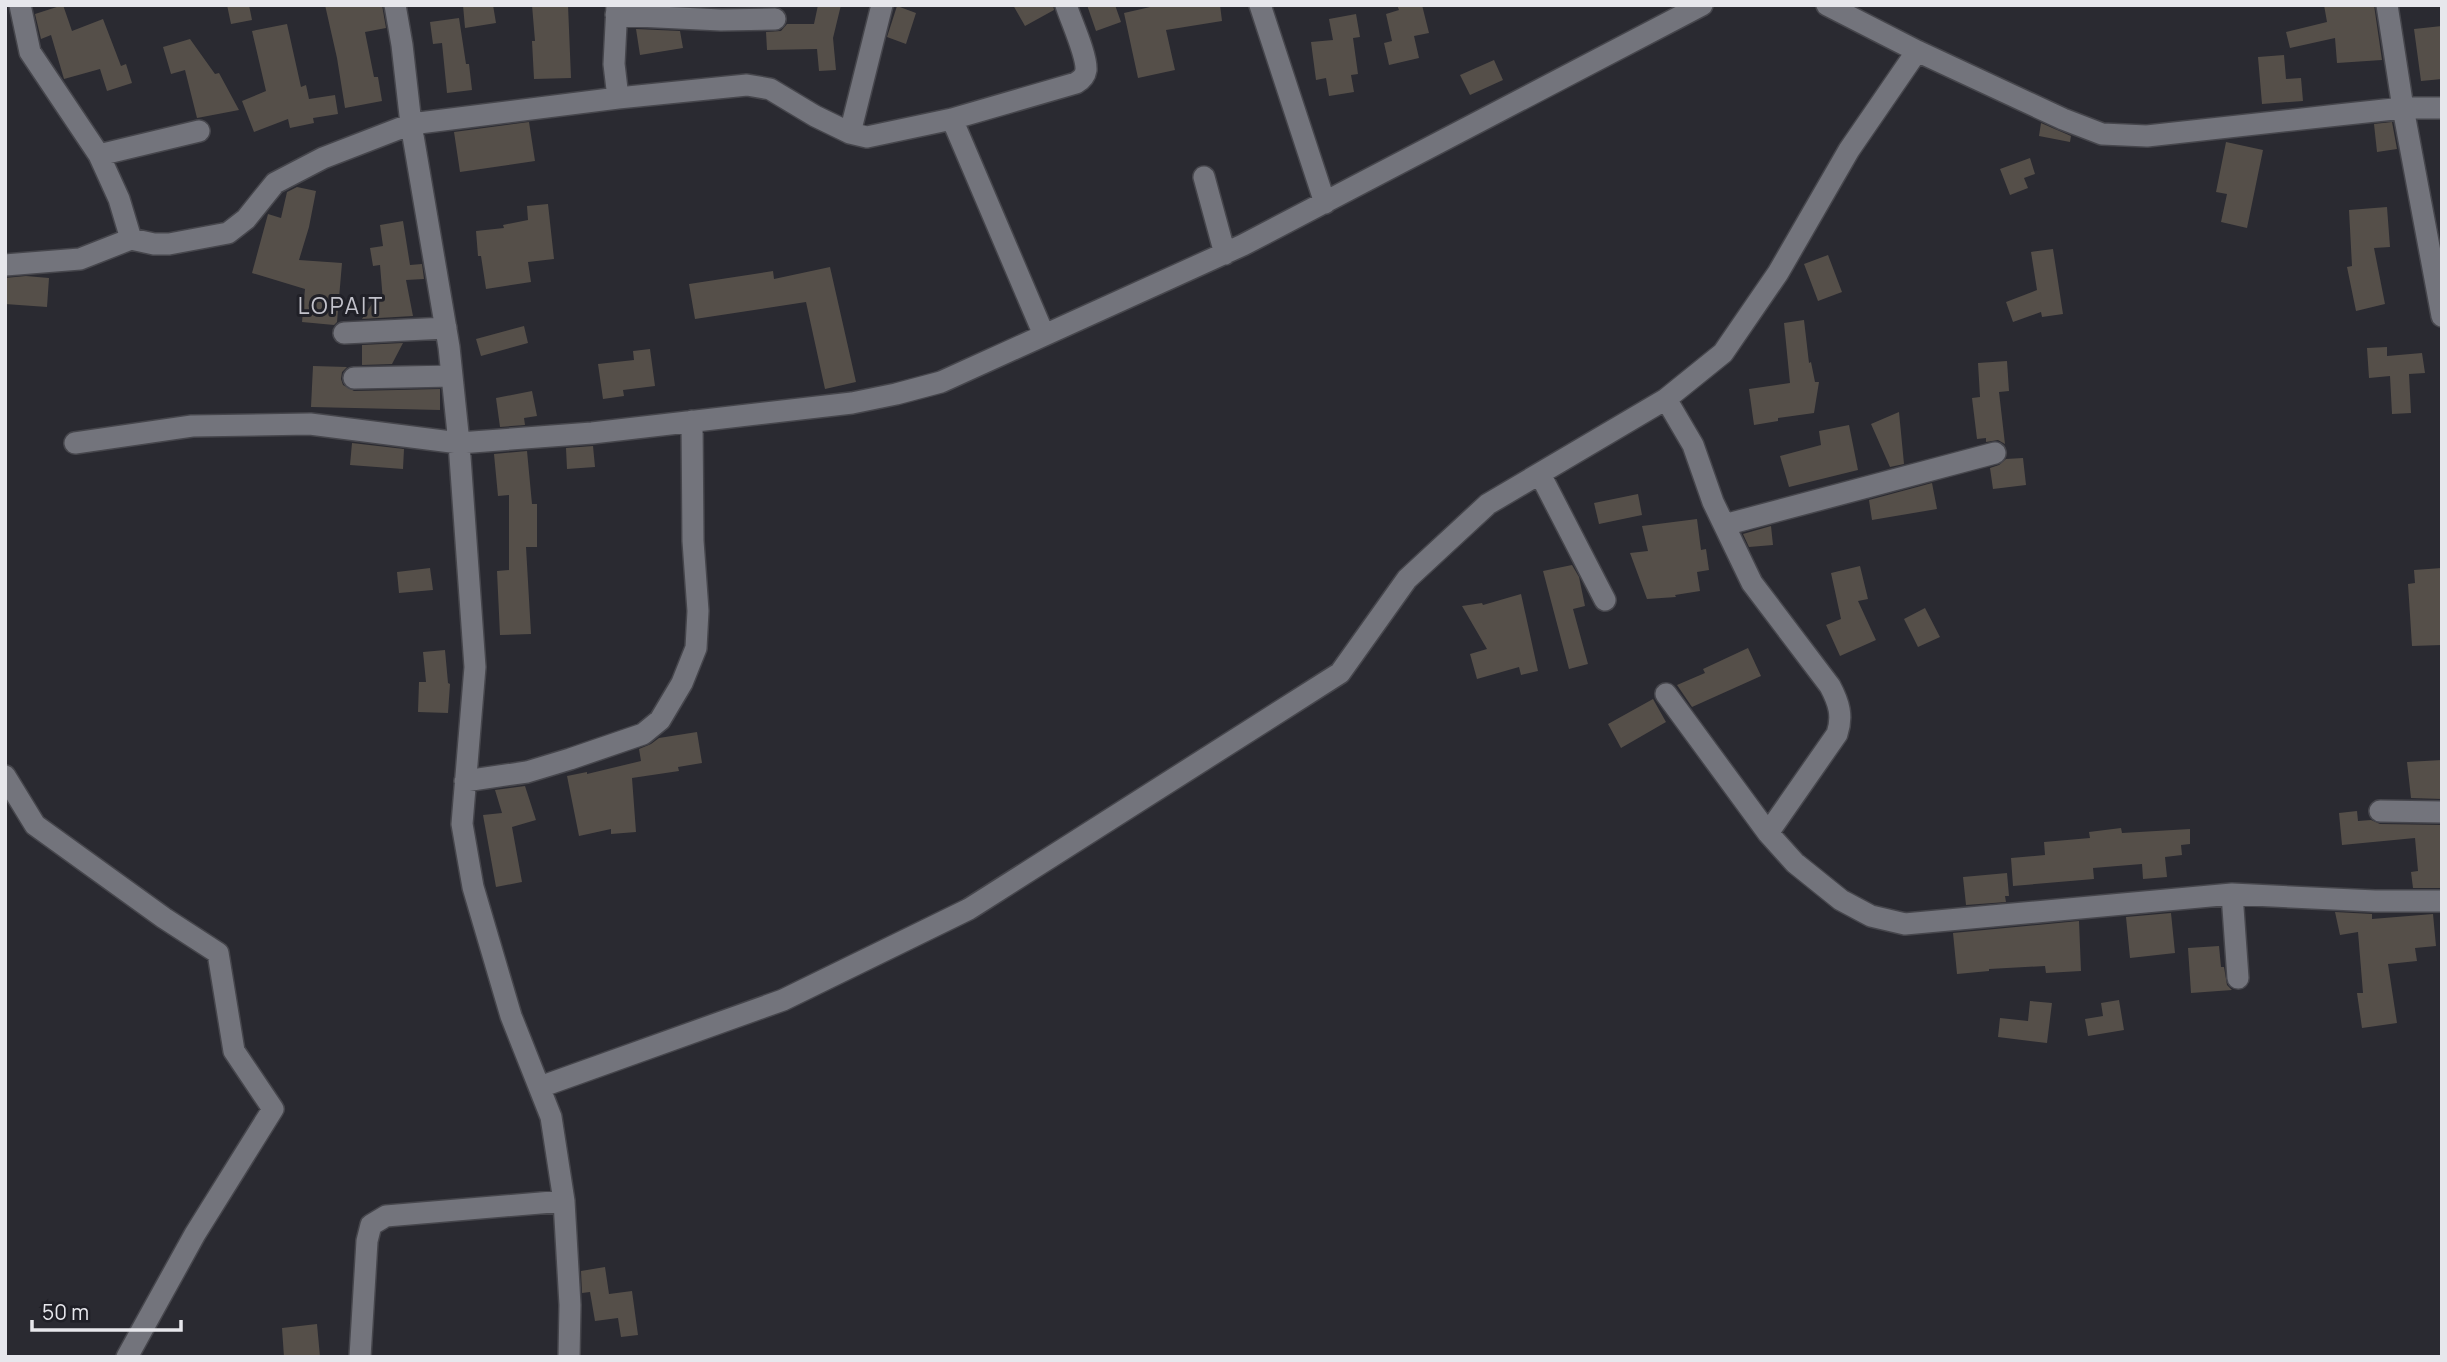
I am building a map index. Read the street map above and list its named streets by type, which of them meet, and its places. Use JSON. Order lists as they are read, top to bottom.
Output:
{
  "districts": ["LOPAIT"],
  "scale_bar": "50 m"
}
